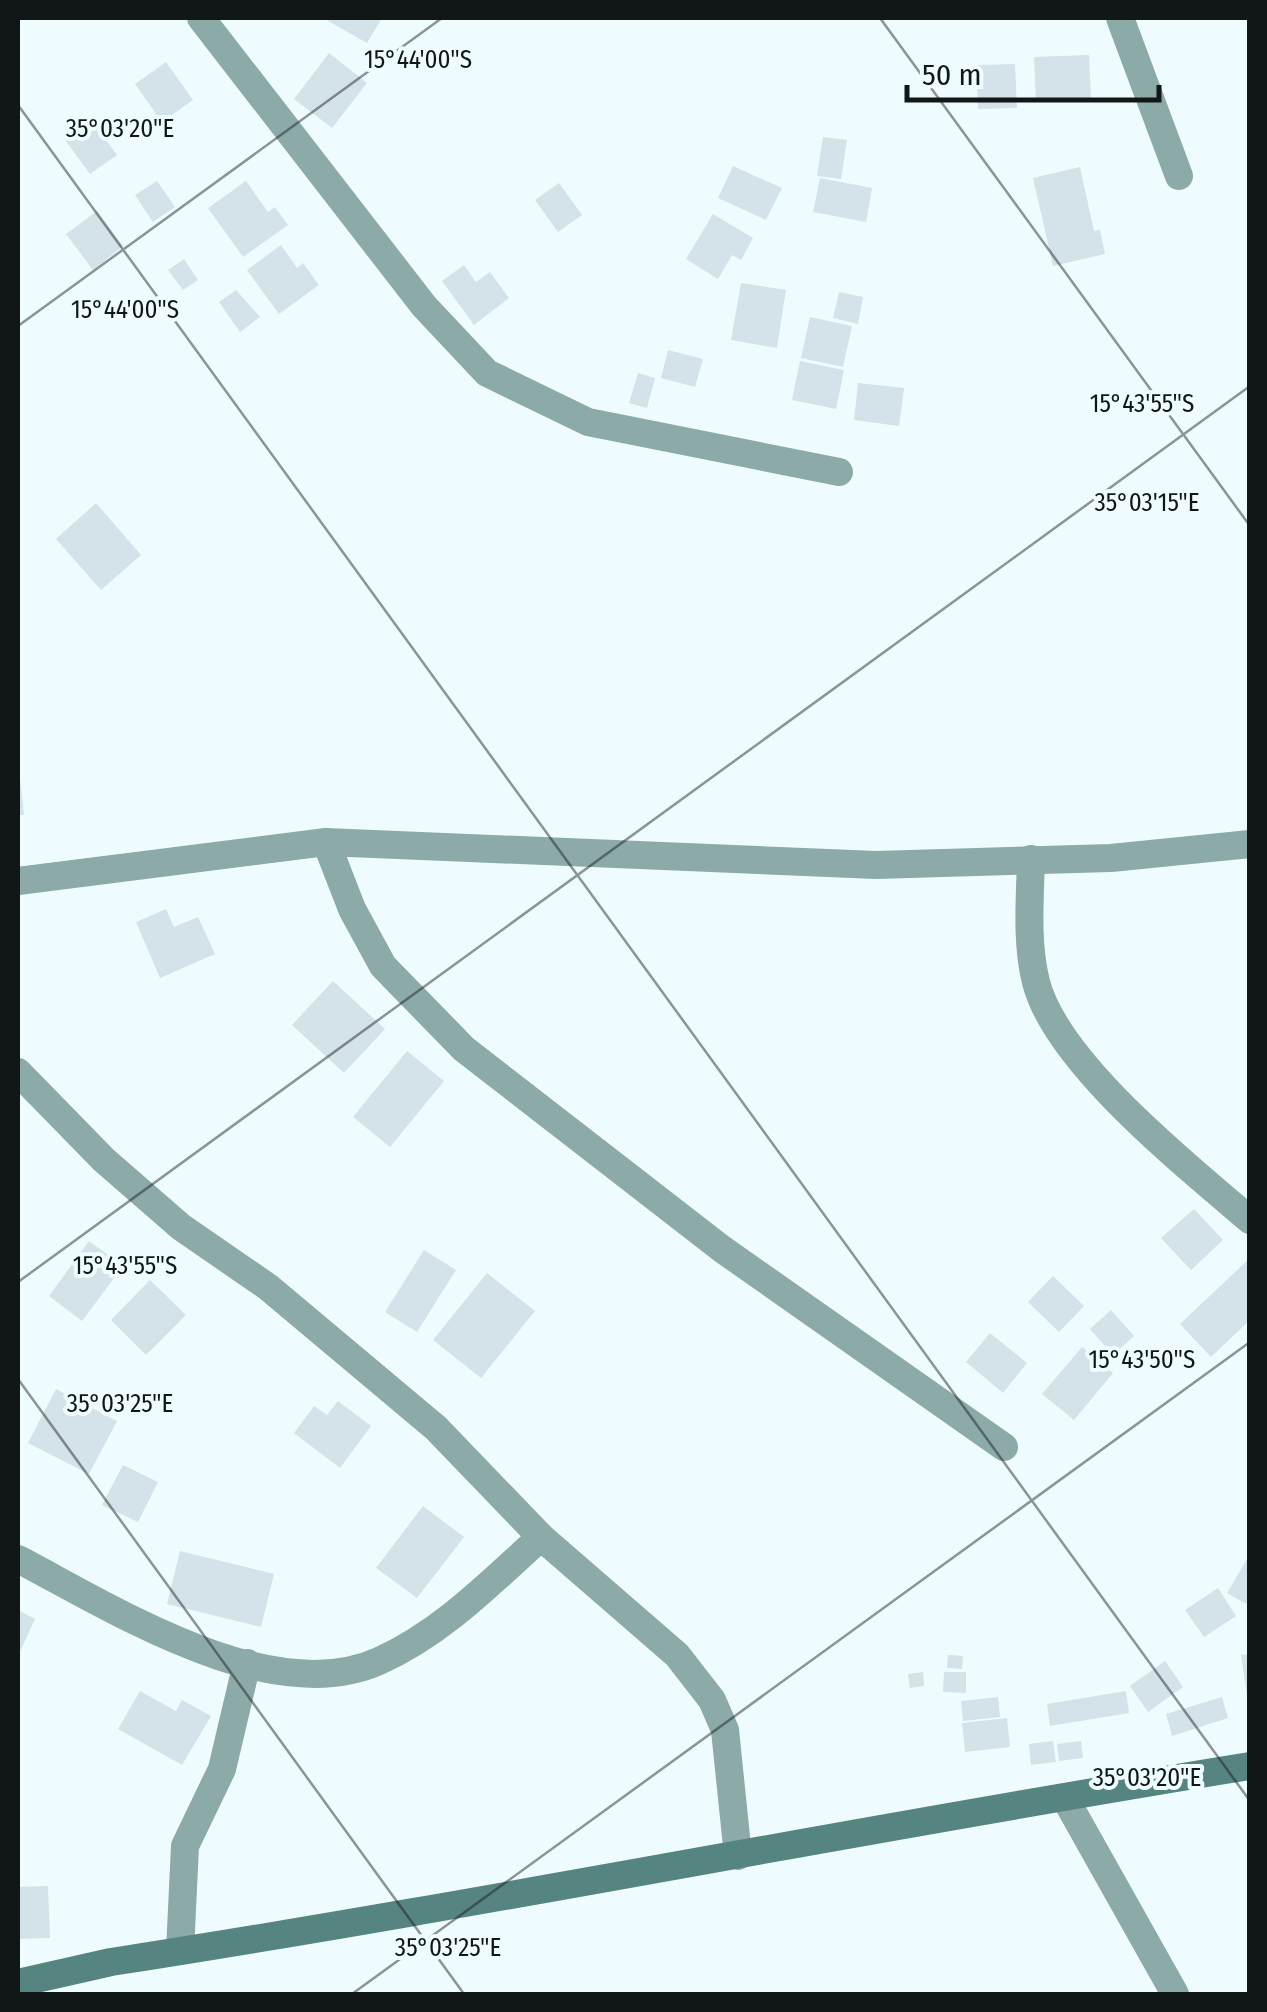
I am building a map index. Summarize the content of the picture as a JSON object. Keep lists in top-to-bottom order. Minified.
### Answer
{"scale_bar":"50 m","coordinates":["15°44'00\"S","35°03'20\"E","15°43'55\"S","35°03'15\"E","15°43'50\"S","35°03'25\"E"]}
